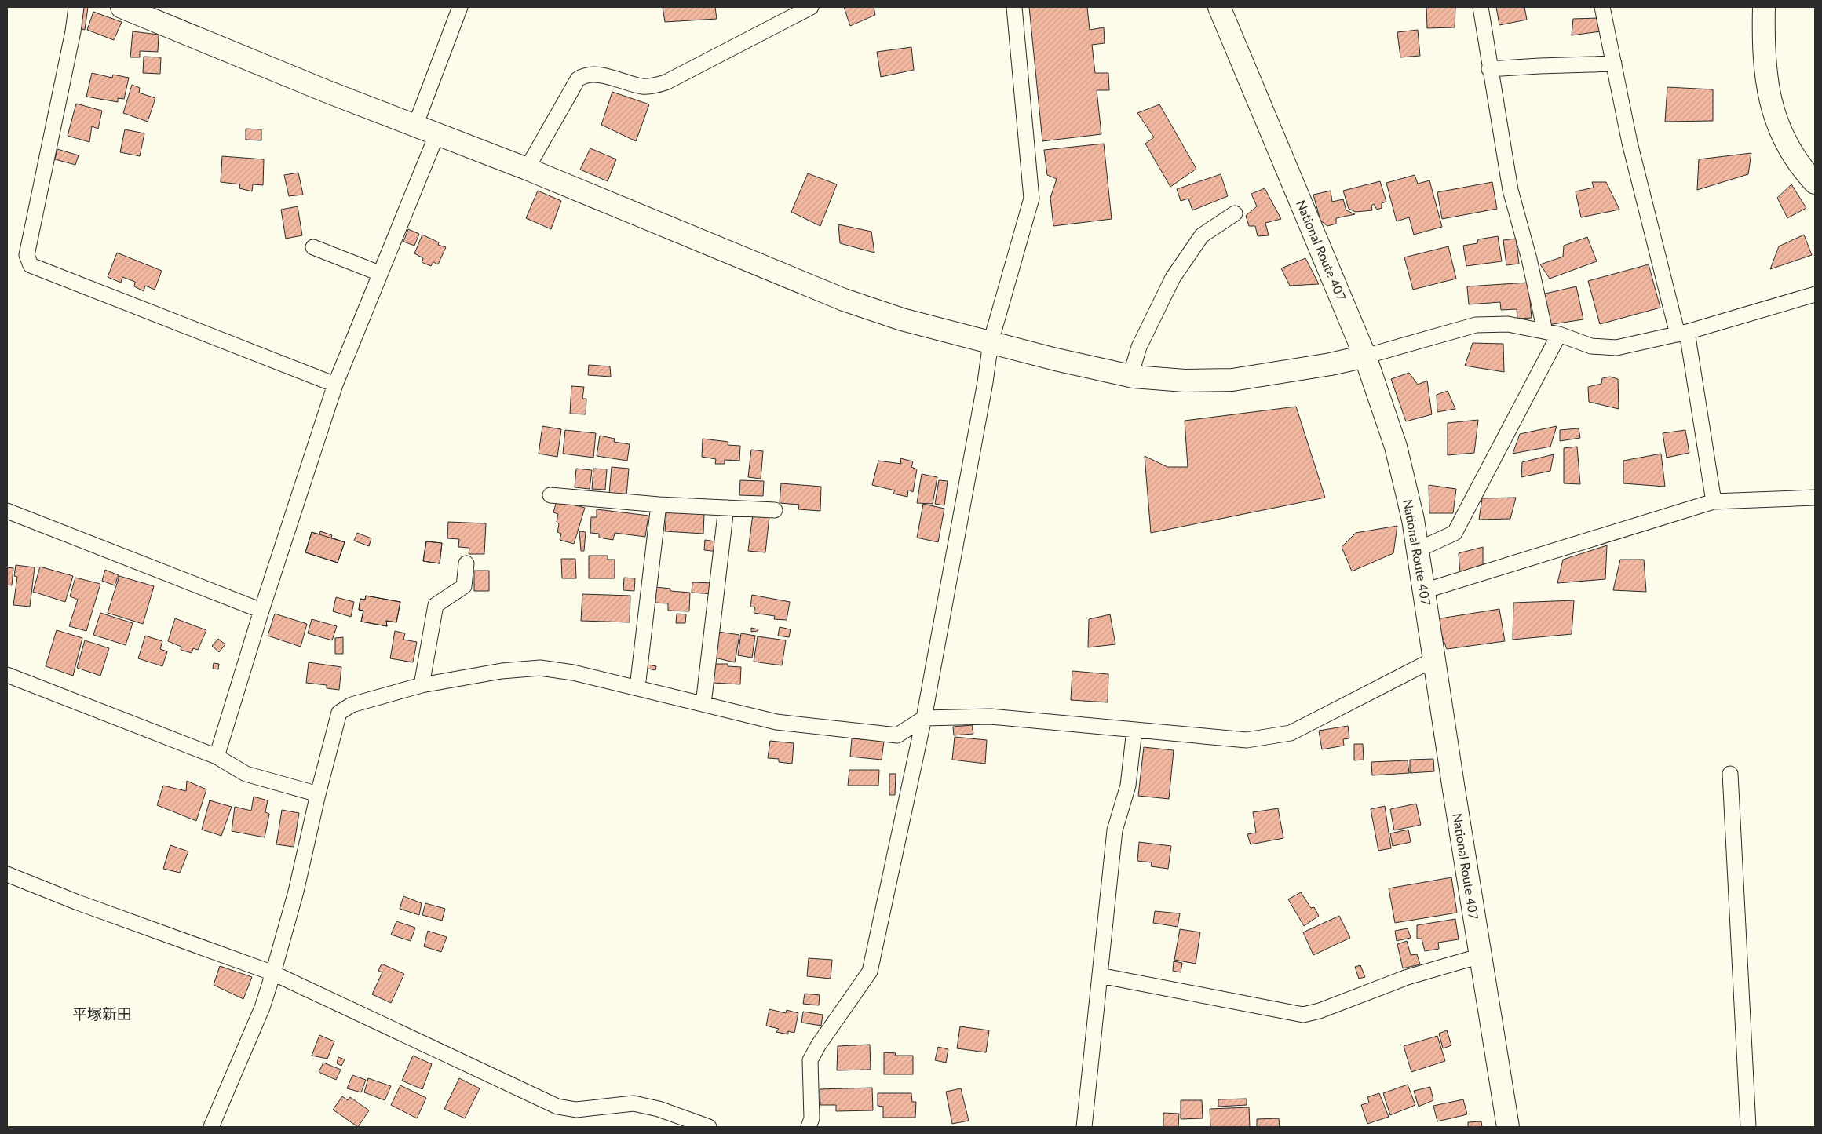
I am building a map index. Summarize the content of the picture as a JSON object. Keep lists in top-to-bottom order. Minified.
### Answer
{"streets":{"main road":["National Route 407"]},"districts":["平塚新田"]}
